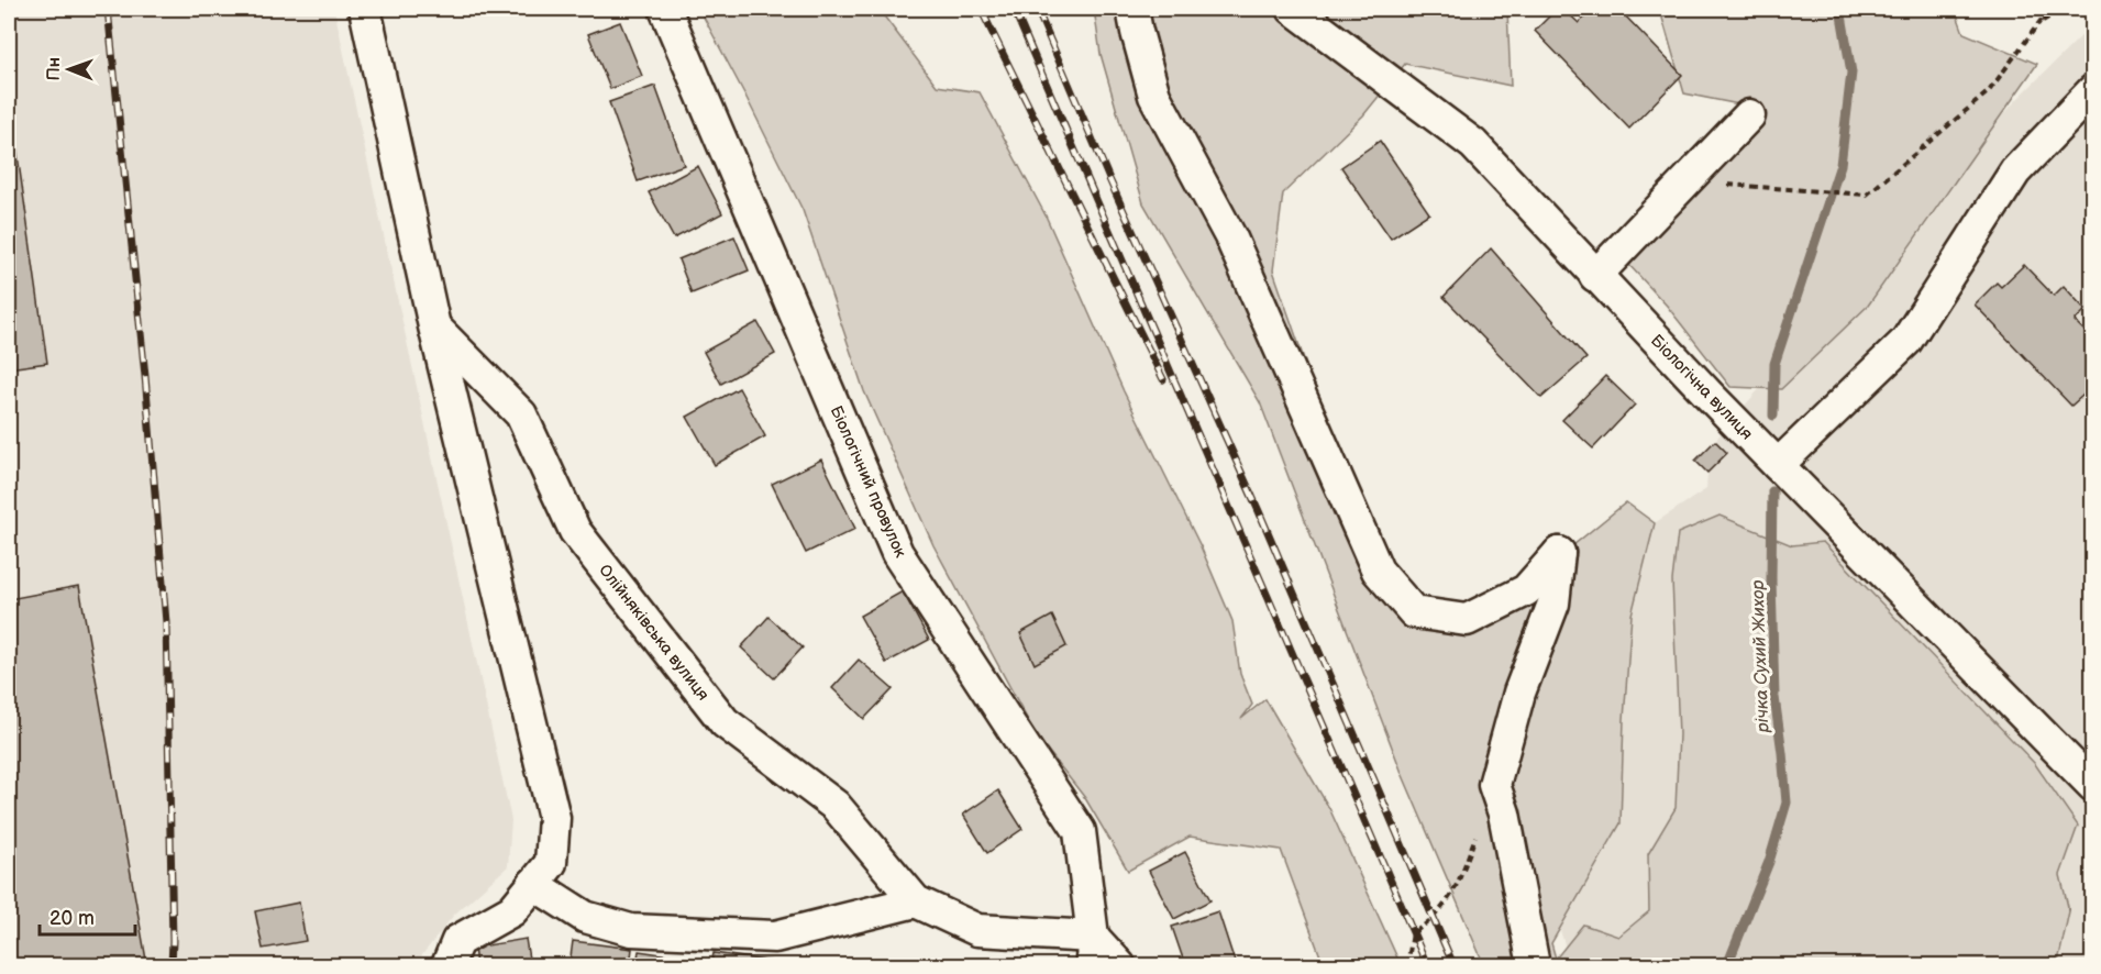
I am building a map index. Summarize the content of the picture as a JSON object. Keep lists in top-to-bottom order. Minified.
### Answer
{"streets":{"street":["Біологічна вулиця","Біологічний провулок","Олійняківська вулиця"]},"crossings":[["Біологічний провулок","Олійняківська вулиця"]],"water":["річка Сухий Жихор"],"scale_bar":"20 m","north":"left"}
